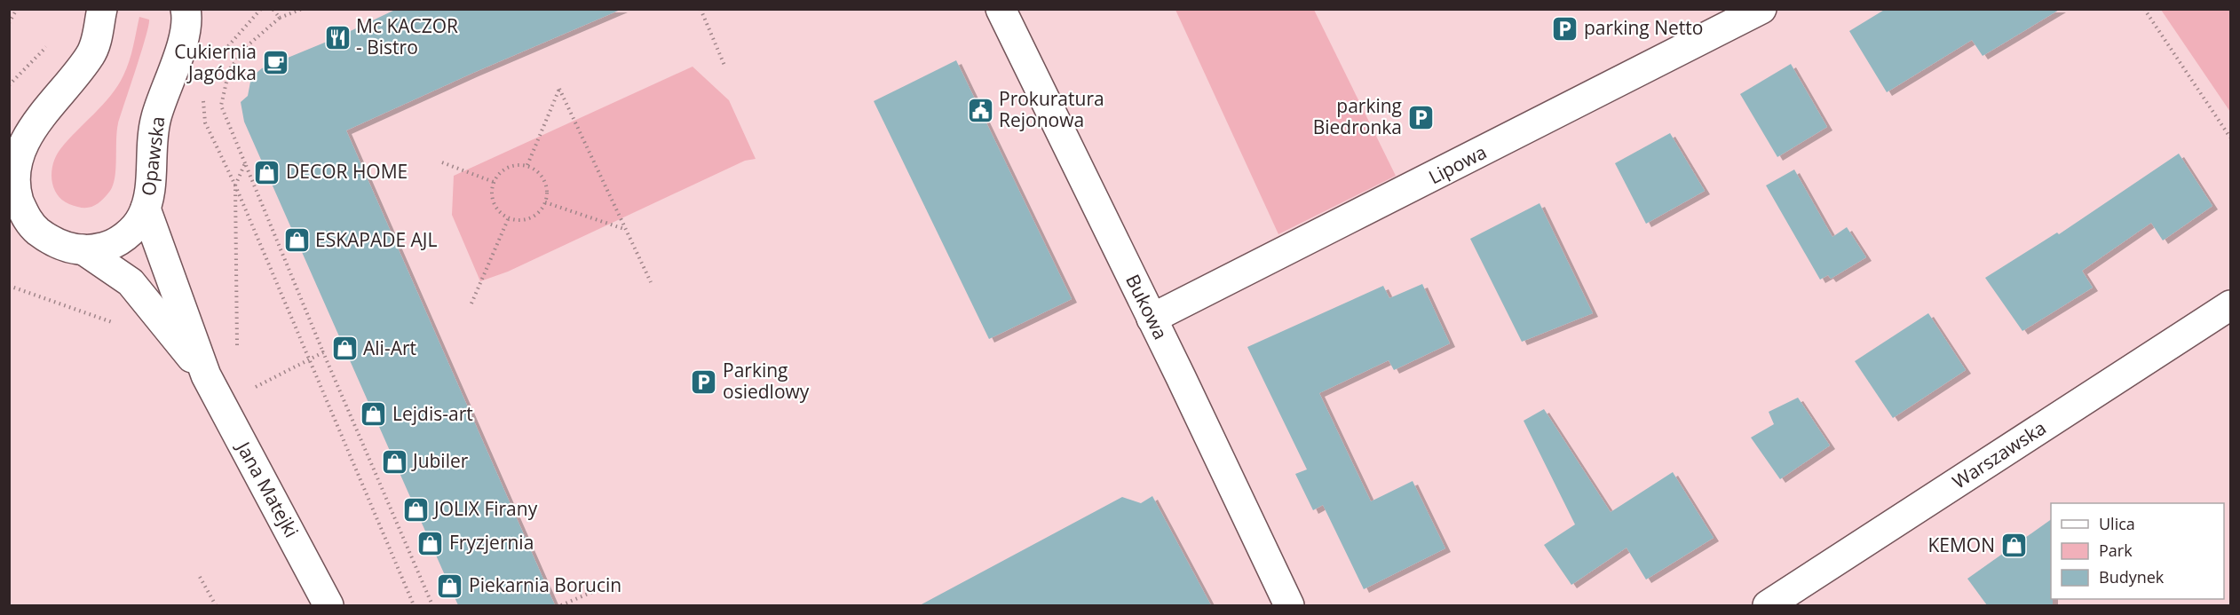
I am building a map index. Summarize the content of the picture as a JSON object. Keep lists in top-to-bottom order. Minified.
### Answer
{"streets":{"street":["Opawska","Lipowa","Bukowa","Warszawska","Jana Matejki"]},"crossings":[["Opawska","Jana Matejki"],["Lipowa","Bukowa"]],"places":{"parking":["parking Netto","parking Biedronka","Parking osiedlowy"],"restaurant":["Mc KACZOR - Bistro"],"cafe":["Cukiernia Jagódka"],"public building":["Prokuratura Rejonowa"],"shop":["DECOR HOME","ESKAPADE AJL","Ali-Art","Lejdis-art","Jubiler","JOLIX Firany","Fryzjernia","KEMON","Piekarnia Borucin"]},"legend":["Ulica","Park","Budynek"]}
